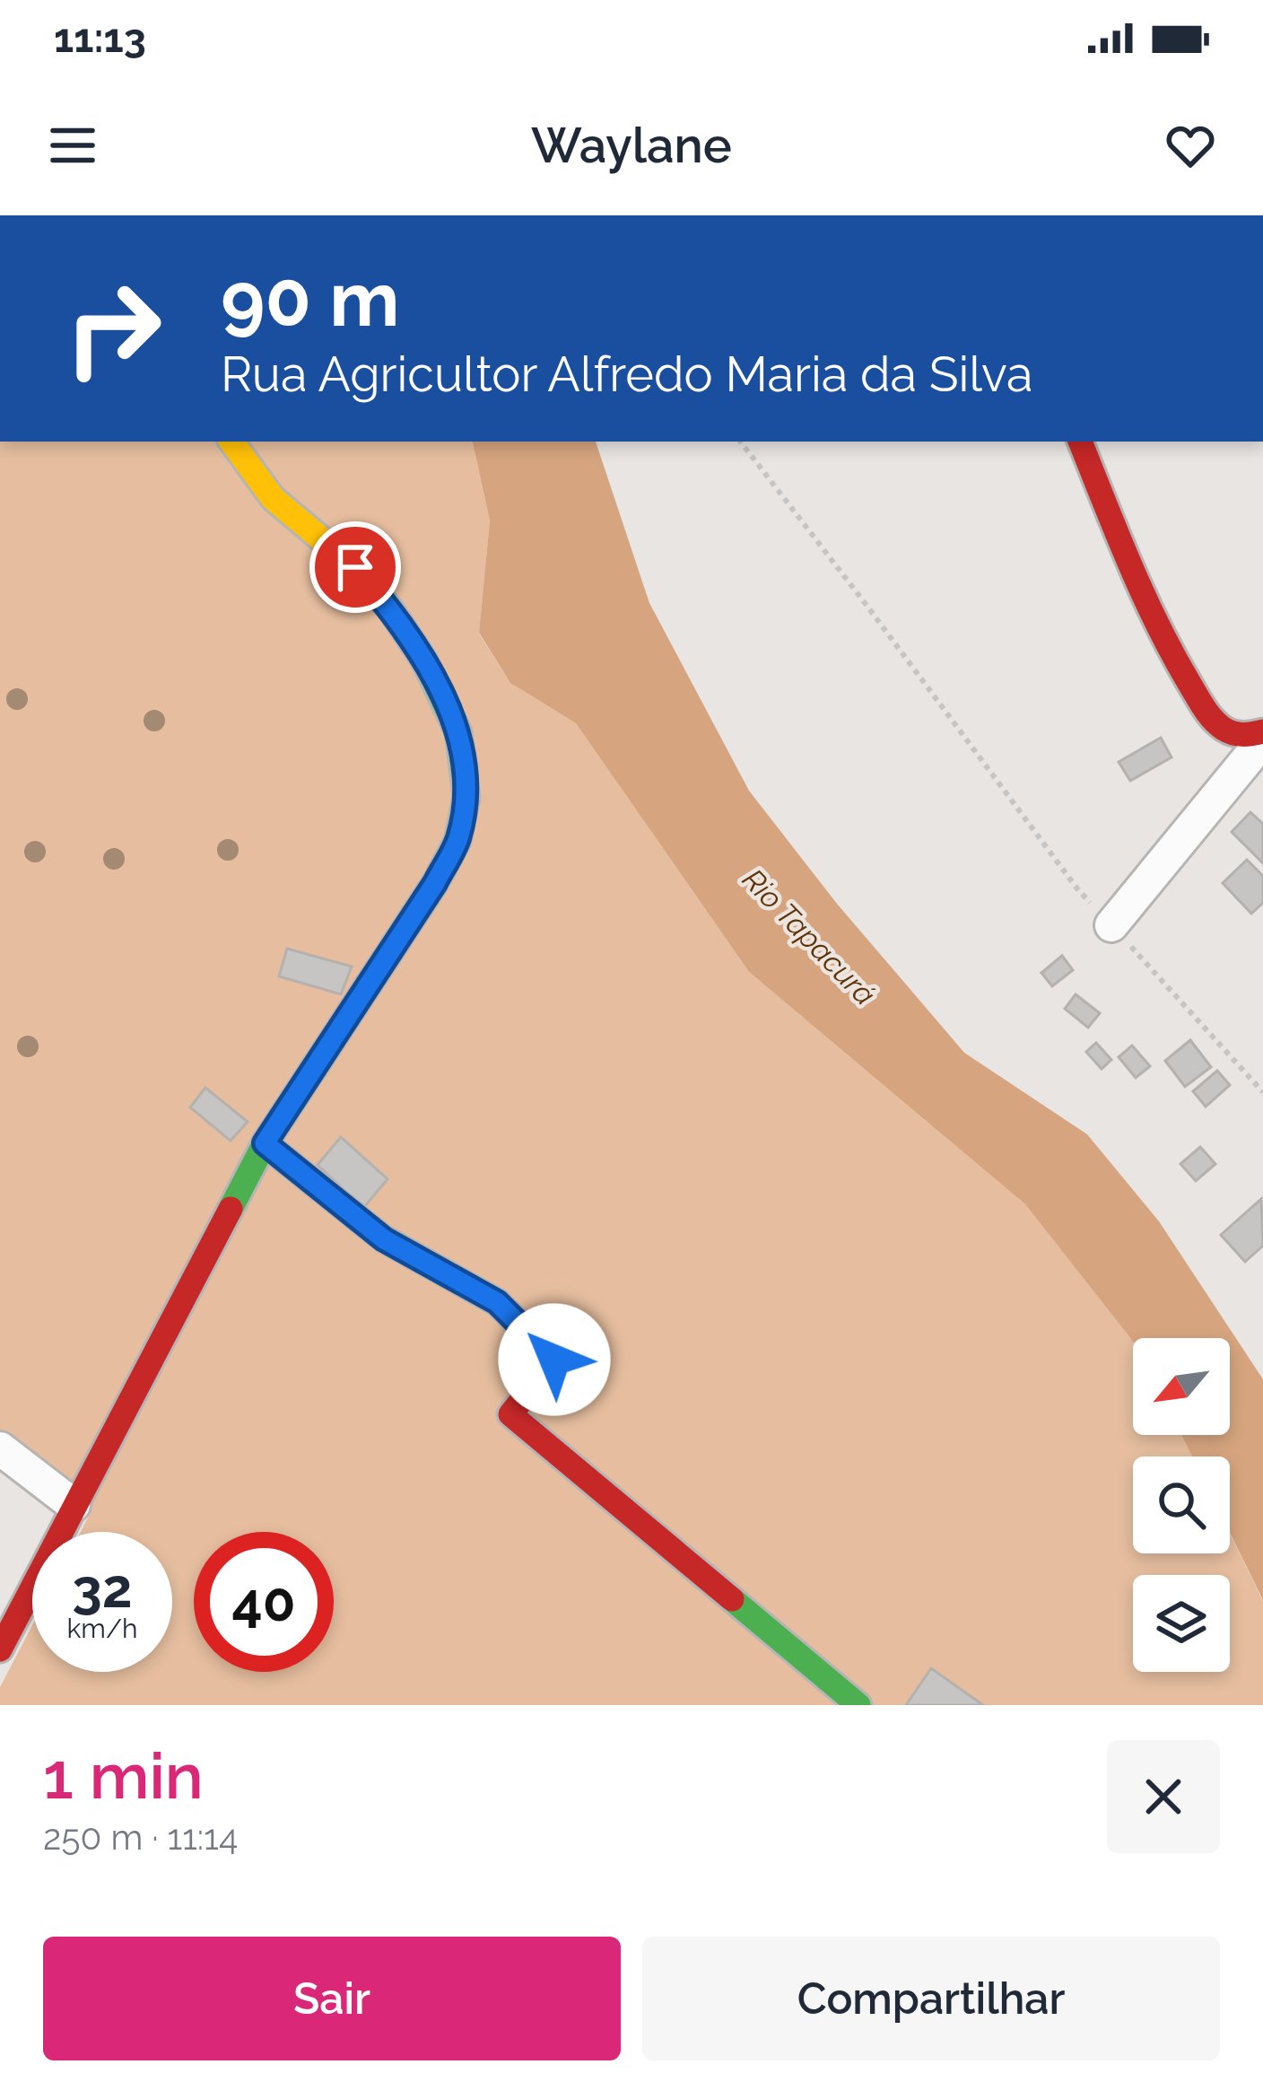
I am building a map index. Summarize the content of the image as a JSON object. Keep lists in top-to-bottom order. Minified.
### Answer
{"water":["Rio Tapacurá"],"north":"bottom left","page":{"status":"11:13","header":"Waylane","turn":["90 m","Rua Agricultor Alfredo Maria da Silva"],"speed":"32 km/h","limit":"40","heading":["1 min","250 m · 11:14"],"buttons":["Sair","Compartilhar"]}}
